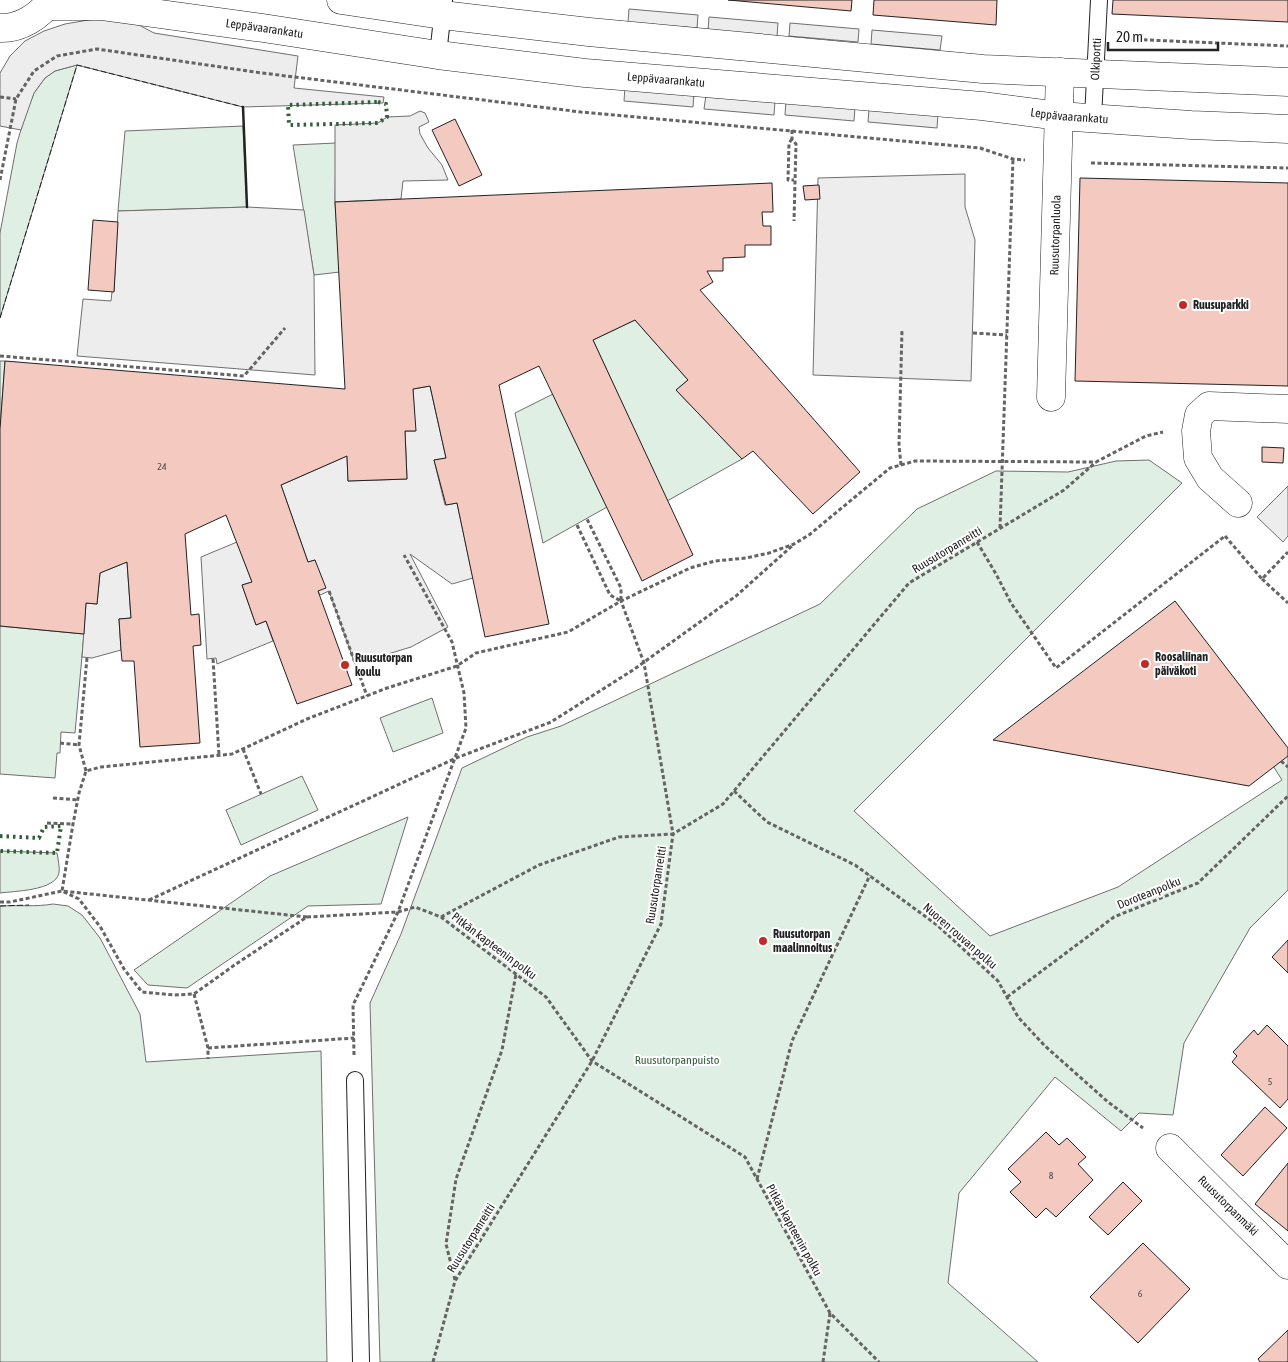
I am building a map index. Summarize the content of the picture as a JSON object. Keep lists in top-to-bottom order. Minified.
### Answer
{"streets":{"main road":["Leppävaarankatu","Ruusutorpanluola","Ruusutorpanmäki"],"lane":["Olkiportti"],"path":["Ruusutorpanreitti","Doroteanpolku","Nuoren rouvan polku","Pitkän kapteenin polku"]},"crossings":[["Leppävaarankatu","Olkiportti"],["Leppävaarankatu","Ruusutorpanluola"],["Ruusutorpanreitti","Nuoren rouvan polku"],["Ruusutorpanreitti","Pitkän kapteenin polku"],["Doroteanpolku","Nuoren rouvan polku"],["Nuoren rouvan polku","Ruusutorpanmäki"]],"parks":["Ruusutorpanpuisto"],"places":["Ruusuparkki","Roosaliinan päiväkoti","Ruusutorpan koulu","Ruusutorpan maalinnoitus"],"house_numbers":["24","5","8","6"],"scale_bar":"20 m"}
